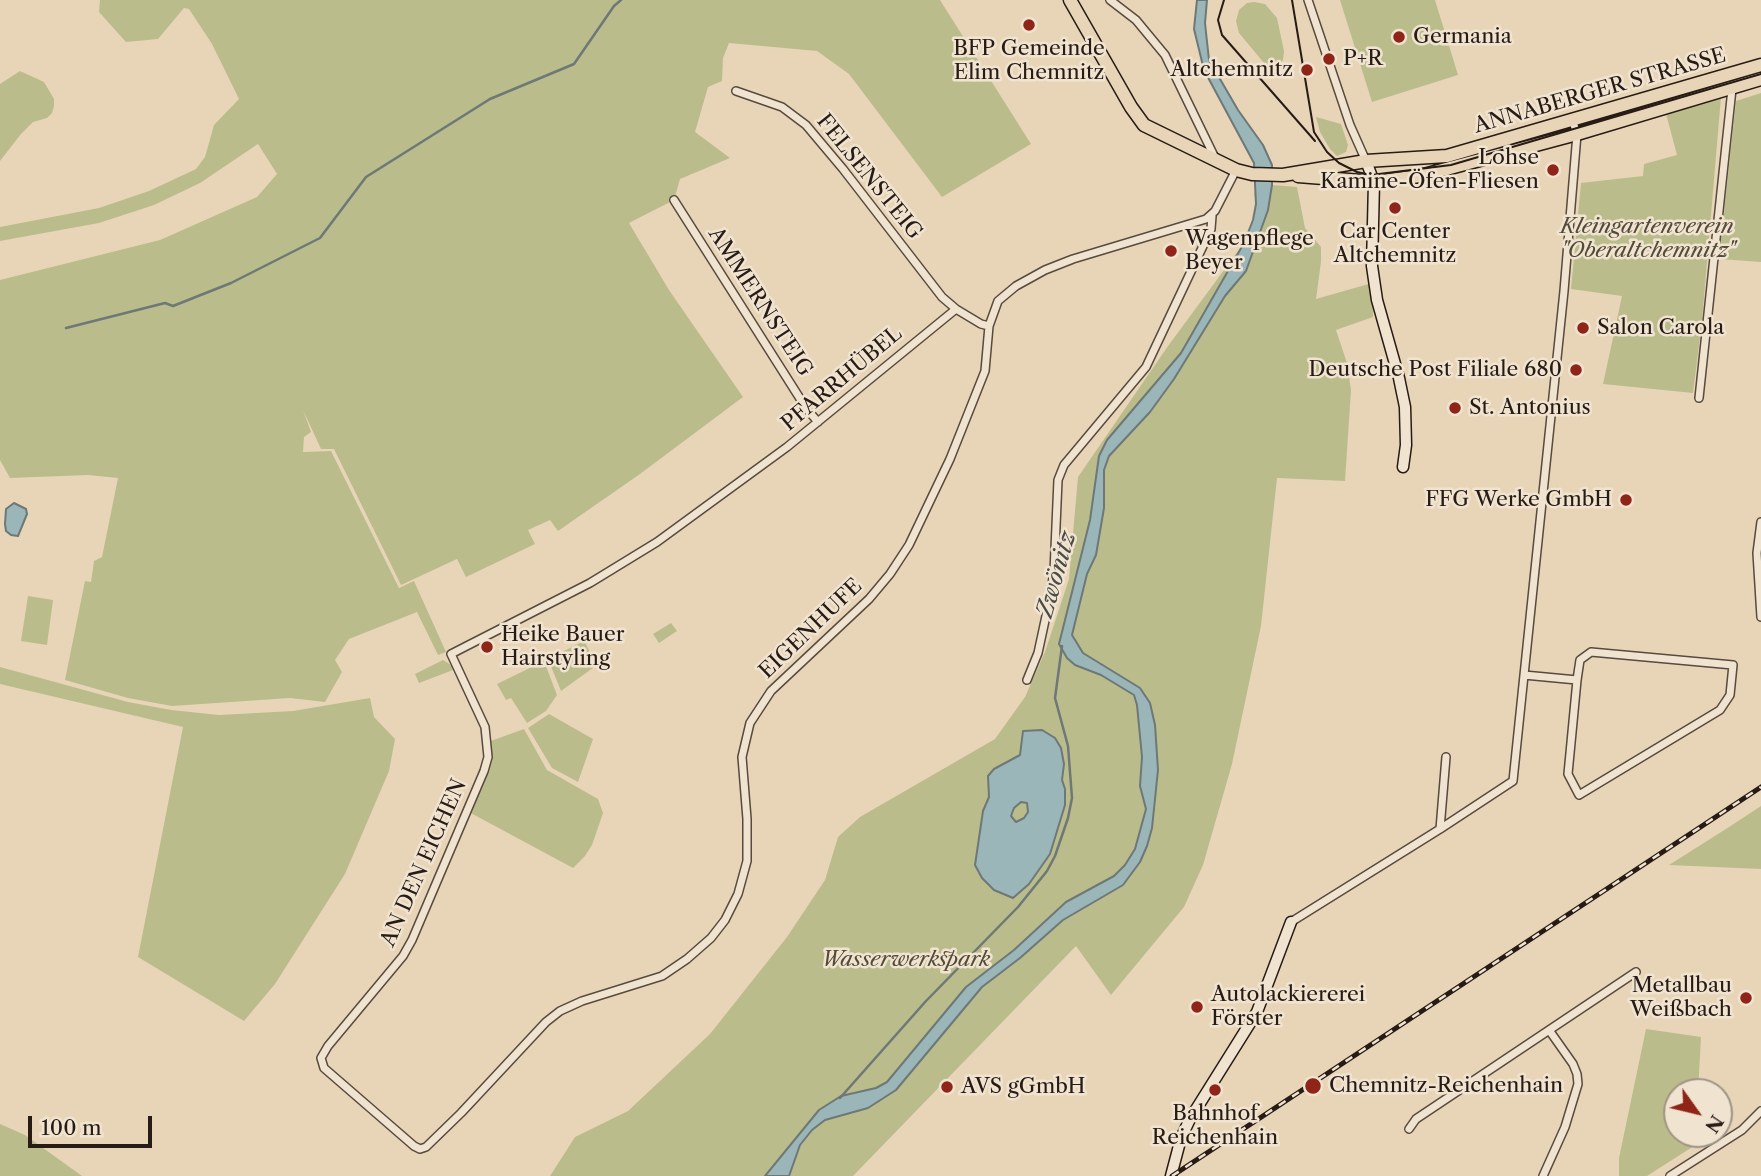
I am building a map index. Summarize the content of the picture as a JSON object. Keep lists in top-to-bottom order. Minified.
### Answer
{"streets":{"main road":["ANNABERGER STRASSE"],"street":["FELSENSTEIG","AMMERNSTEIG","PFARRHÜBEL","EIGENHUFE","AN DEN EICHEN"]},"crossings":[["FELSENSTEIG","PFARRHÜBEL"],["AMMERNSTEIG","PFARRHÜBEL"],["PFARRHÜBEL","AN DEN EICHEN"],["EIGENHUFE","AN DEN EICHEN"]],"water":["Zwönitz"],"parks":["Kleingartenverein \"Oberaltchemnitz\"","Wasserwerkspark"],"places":["BFP Gemeinde Elim Chemnitz","Germania","P+R","Altchemnitz","Lohse Kamine-Öfen-Fliesen","Car Center Altchemnitz","Wagenpflege Beyer","Salon Carola","Deutsche Post Filiale 680","St. Antonius","FFG Werke GmbH","Heike Bauer Hairstyling","Metallbau Weißbach","Autolackiererei Förster","Chemnitz-Reichenhain","AVS gGmbH","Bahnhof Reichenhain"],"scale_bar":"100 m","north":"bottom right"}
